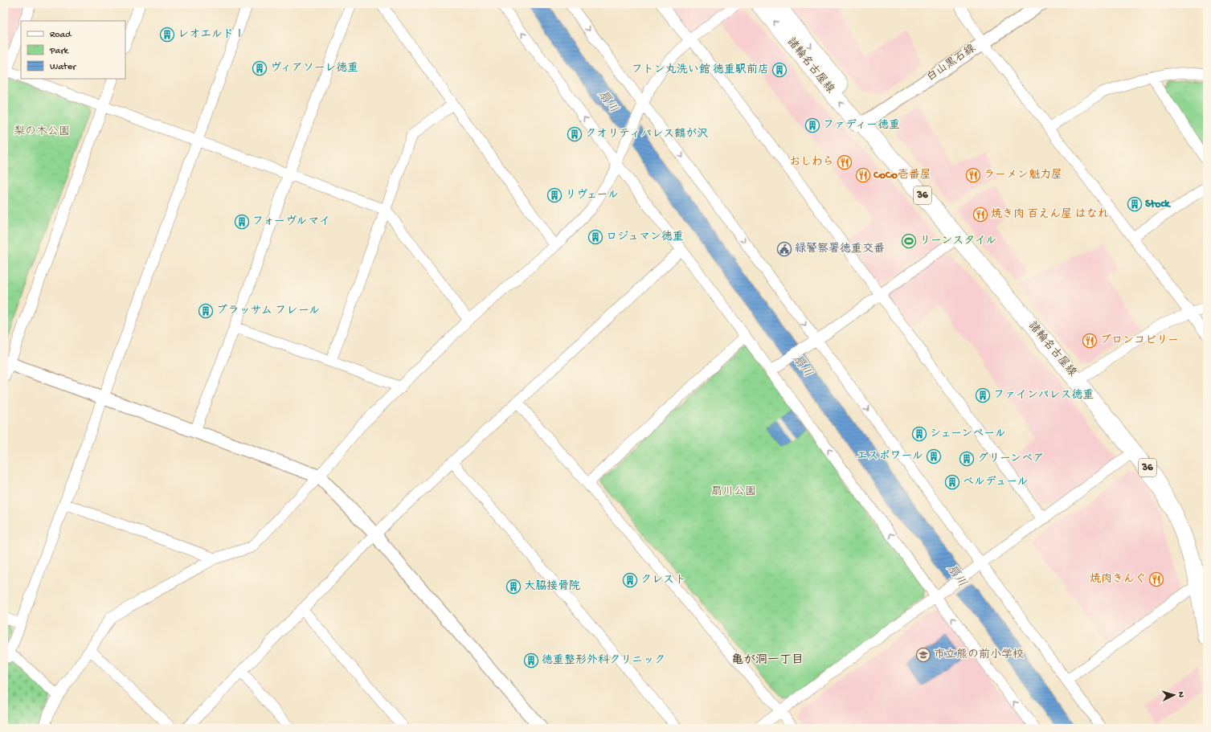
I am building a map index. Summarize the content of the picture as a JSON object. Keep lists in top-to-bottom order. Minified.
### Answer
{"streets":{"main road":["諸輪名古屋線","36"],"street":["白山黒石線"]},"crossings":[["白山黒石線","諸輪名古屋線"]],"districts":["亀が洞一丁目"],"water":["扇川"],"parks":["梨の木公園","扇川公園"],"places":{"building":["レオエルドⅠ","ヴィアソーレ徳重","フトン丸洗い館 徳重駅前店","ファディー徳重","クオリティパレス鶴が沢","リヴェール","Stock","フォーヴルマイ","ロジュマン徳重","ブラッサム フレール","ファインパレス徳重","シェーンペール","エスポワール","グリーンペア","ベルデュール","クレスト","大脇接骨院","徳重整形外科クリニック"],"restaurant":["おしわら","CoCo壱番屋","ラーメン魁力屋","焼き肉 百えん屋 はなれ","ブロンコビリー","焼肉きんぐ"],"sports":["リーンスタイル"],"public building":["緑警察署徳重交番"],"school or university":["市立熊の前小学校"]},"legend":["Road","Park","Water"],"north":"right"}
